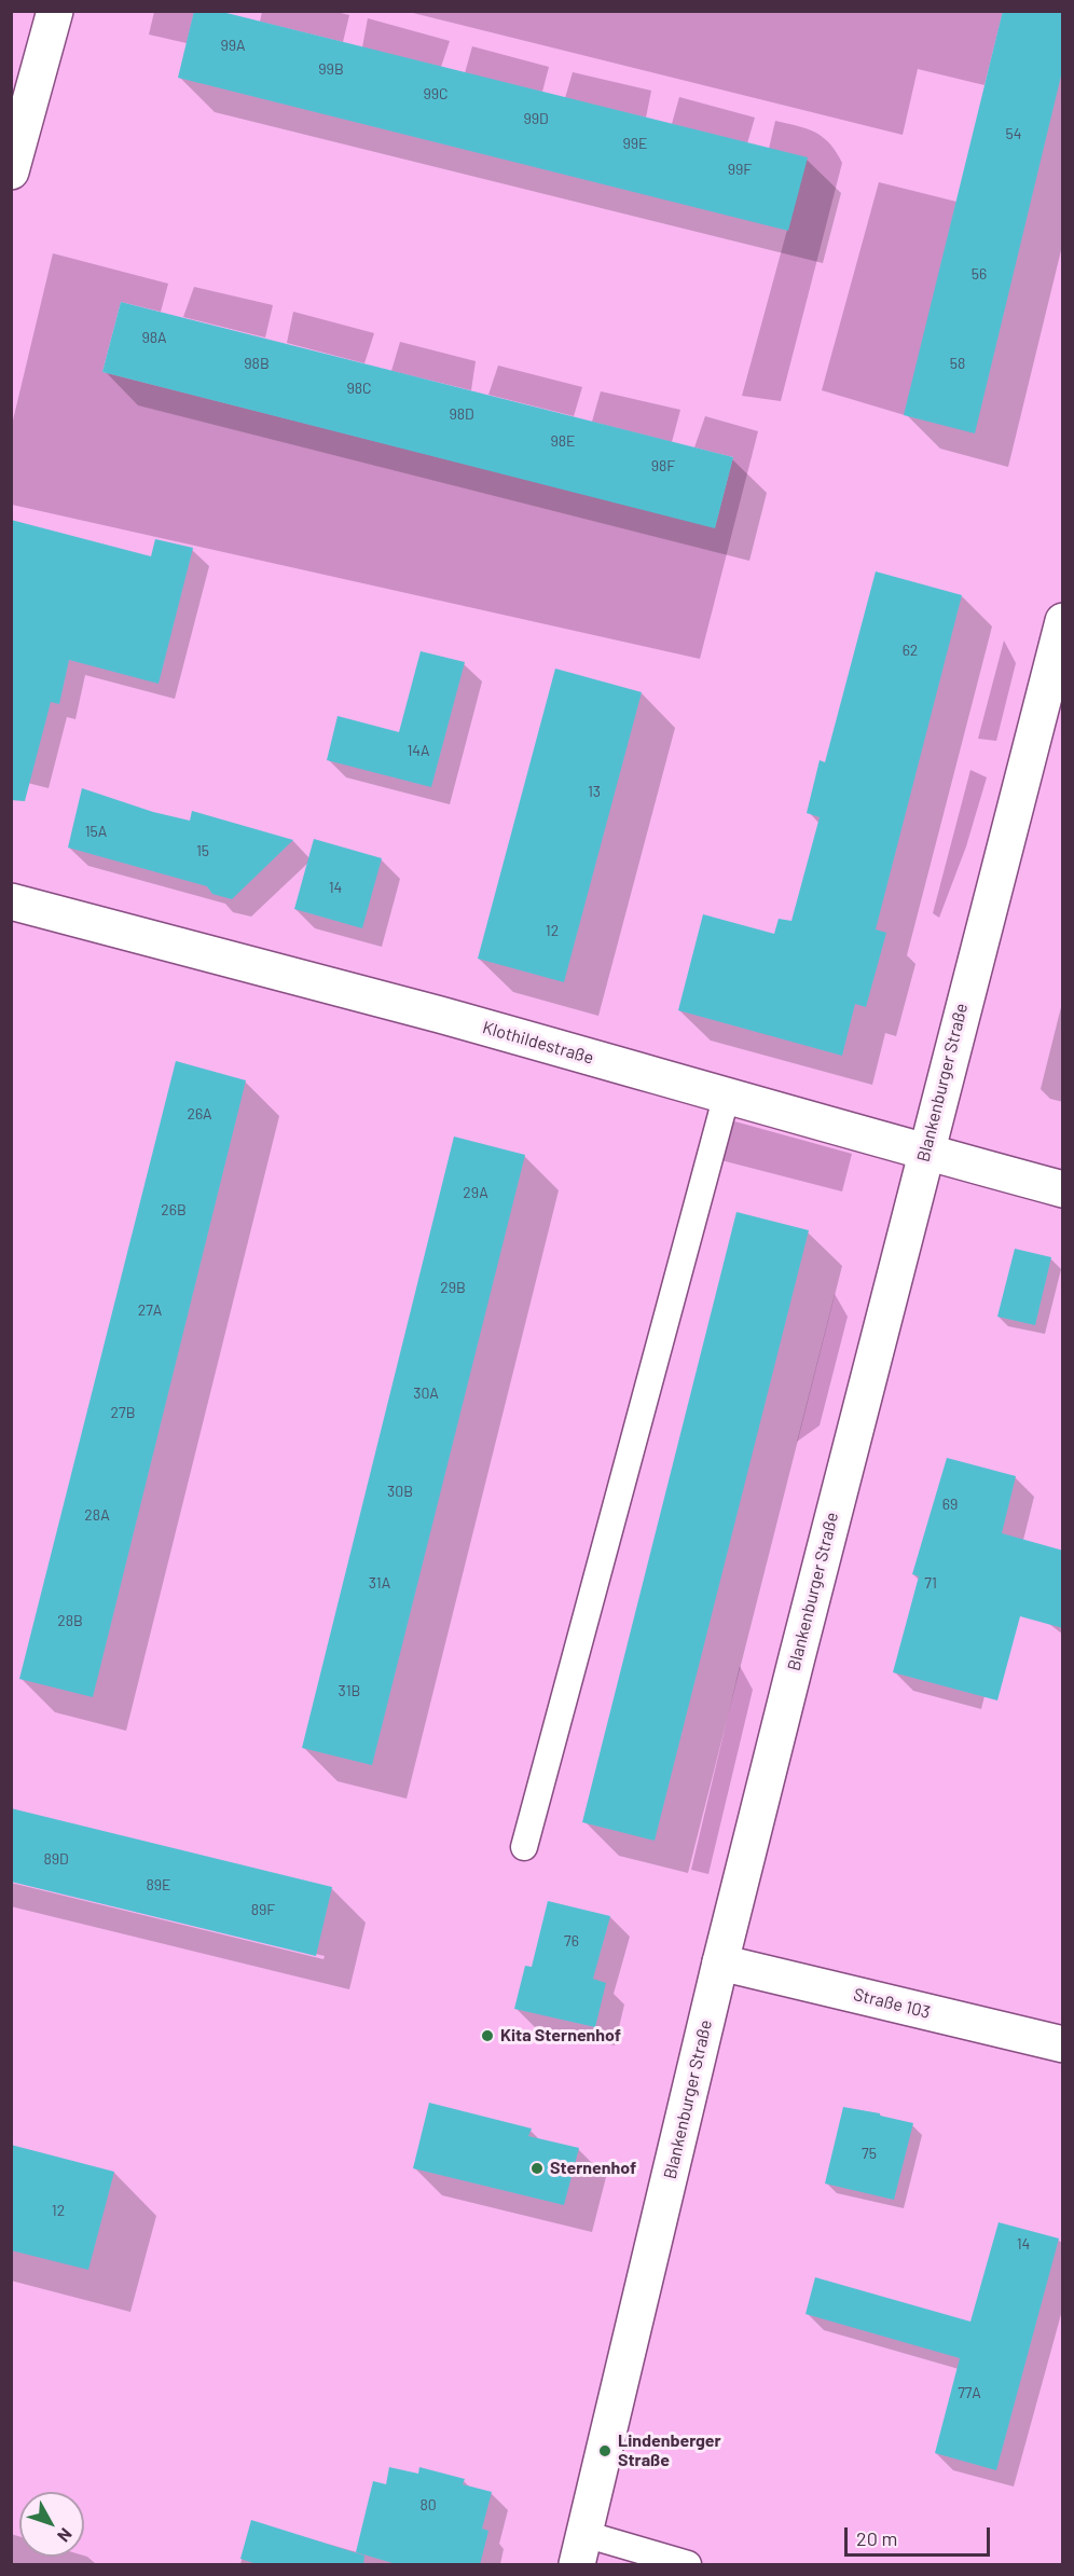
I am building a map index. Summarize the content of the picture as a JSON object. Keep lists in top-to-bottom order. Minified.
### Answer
{"streets":{"main road":["Klothildestraße","Blankenburger Straße","Straße 103"]},"crossings":[["Klothildestraße","Blankenburger Straße"],["Blankenburger Straße","Straße 103"]],"places":["Kita Sternenhof","Sternenhof","Lindenberger Straße"],"house_numbers":["99A","99B","99C","99D","54","99E","99F","56","98A","98B","58","98C","98D","98E","98F","62","14A","13","15A","15","14","12","26A","29A","26B","29B","27A","30A","27B","30B","69","28A","31A","71","28B","31B","89D","89E","89F","76","75","12","14","77A","80"],"scale_bar":"20 m","north":"bottom right"}
